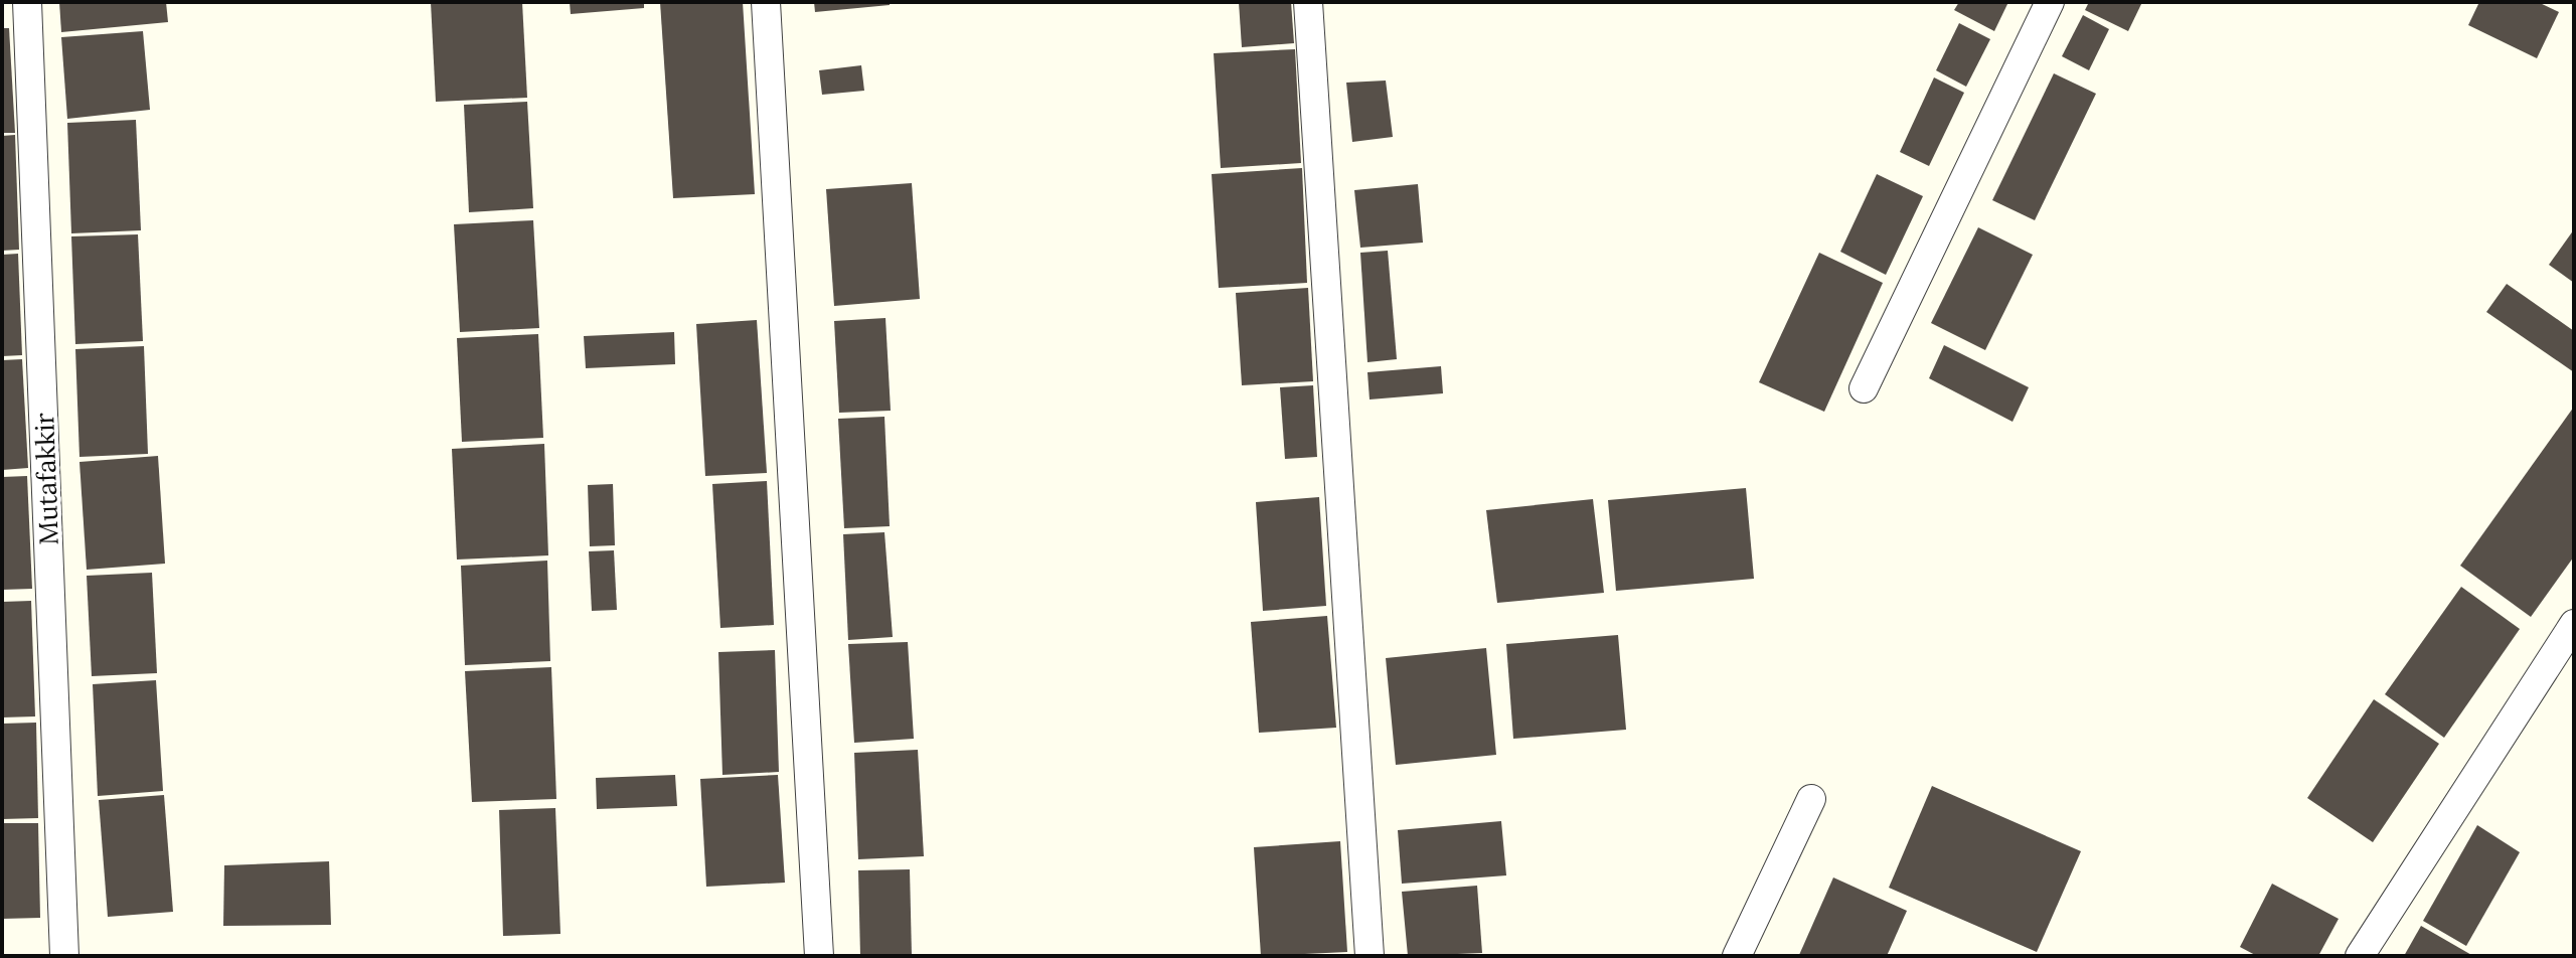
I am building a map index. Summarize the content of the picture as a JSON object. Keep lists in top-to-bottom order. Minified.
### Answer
{"streets":{"street":["Mutafakkir"]}}
